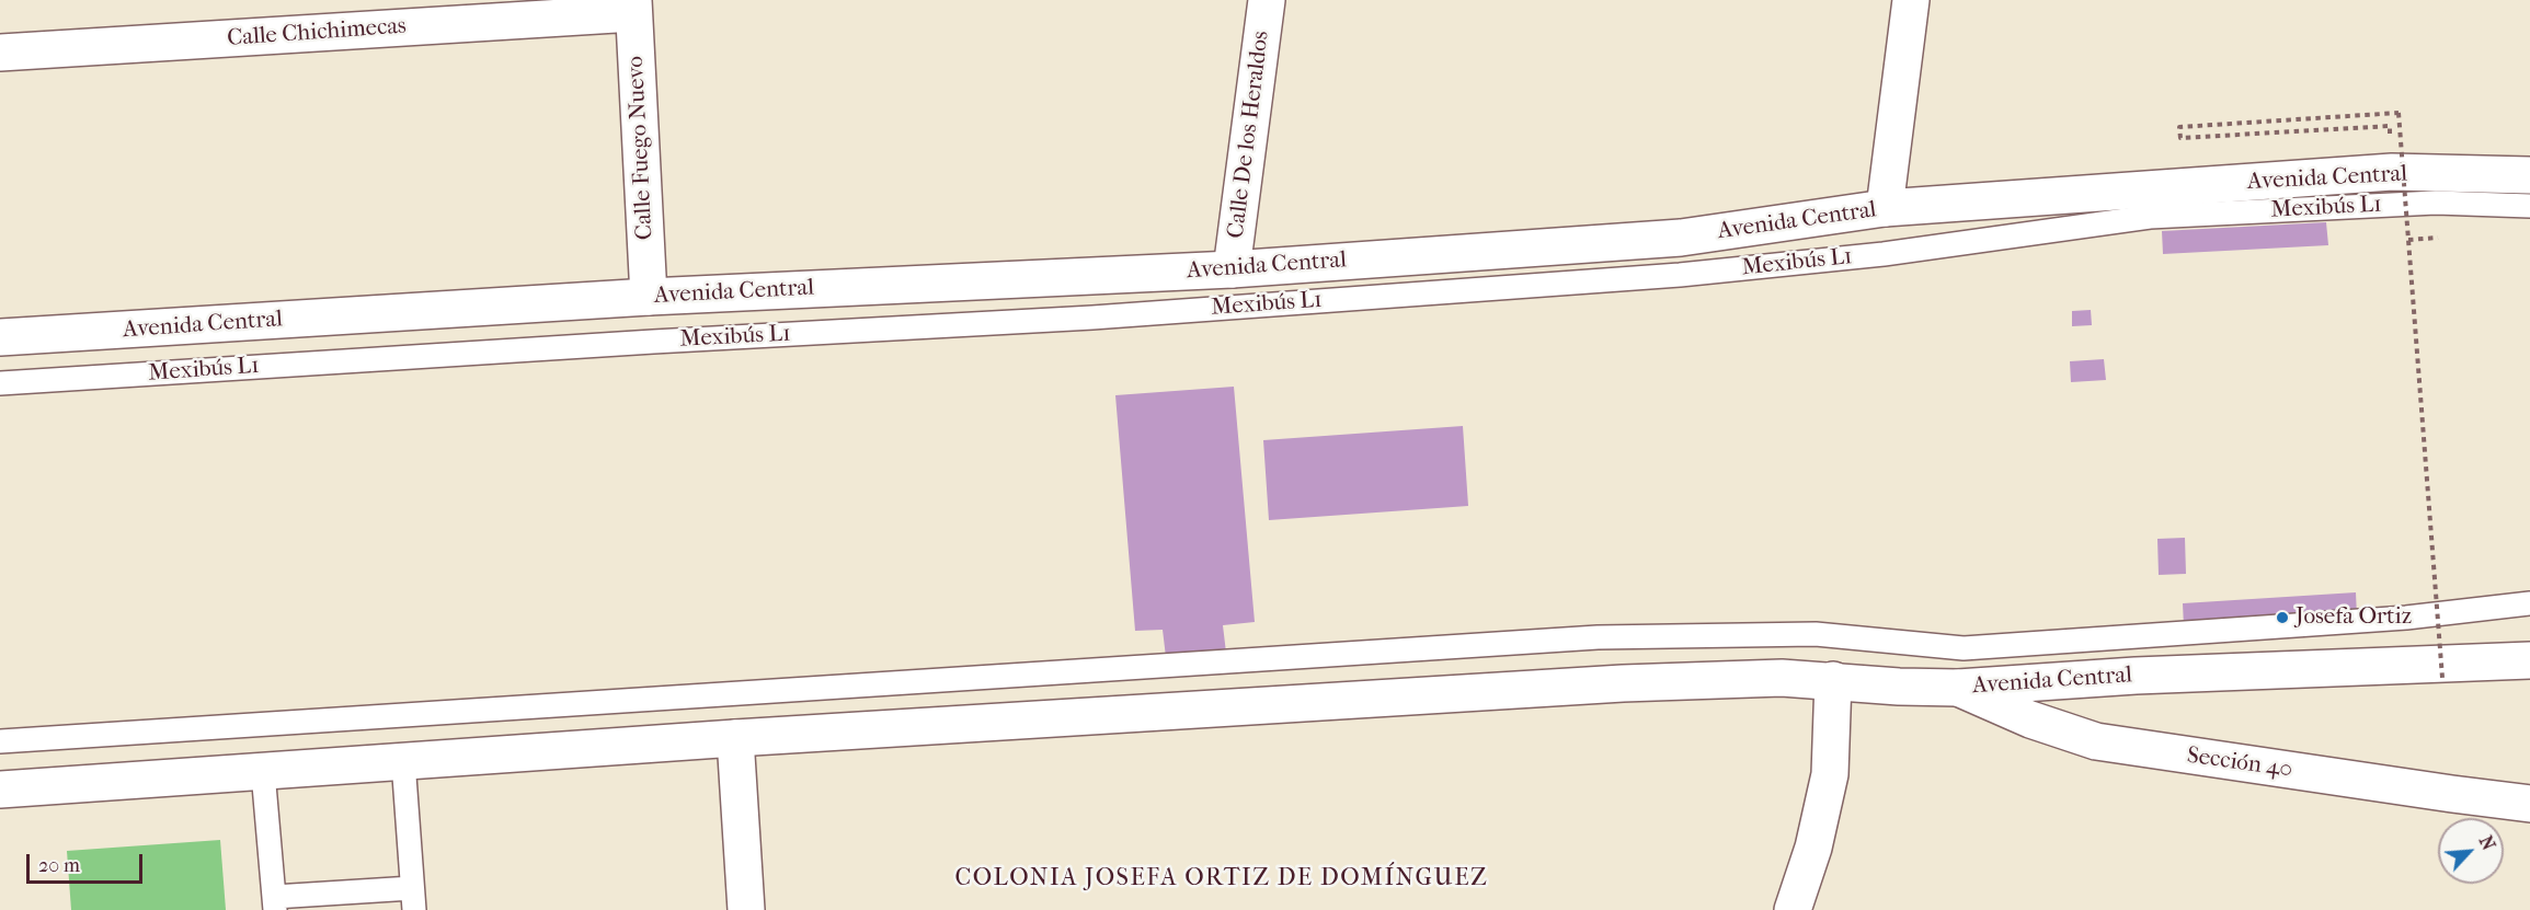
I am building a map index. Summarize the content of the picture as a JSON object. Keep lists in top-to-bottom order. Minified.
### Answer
{"streets":{"main road":["Calle Chichimecas","Calle De los Heraldos","Calle Fuego Nuevo","Avenida Central","Sección 40"],"lane":["Mexibús L1"]},"crossings":[["Calle Chichimecas","Calle Fuego Nuevo"],["Calle De los Heraldos","Avenida Central"],["Calle Fuego Nuevo","Avenida Central"],["Avenida Central","Sección 40"]],"districts":["COLONIA JOSEFA ORTIZ DE DOMÍNGUEZ"],"places":["Josefa Ortiz"],"scale_bar":"20 m","north":"top right"}
